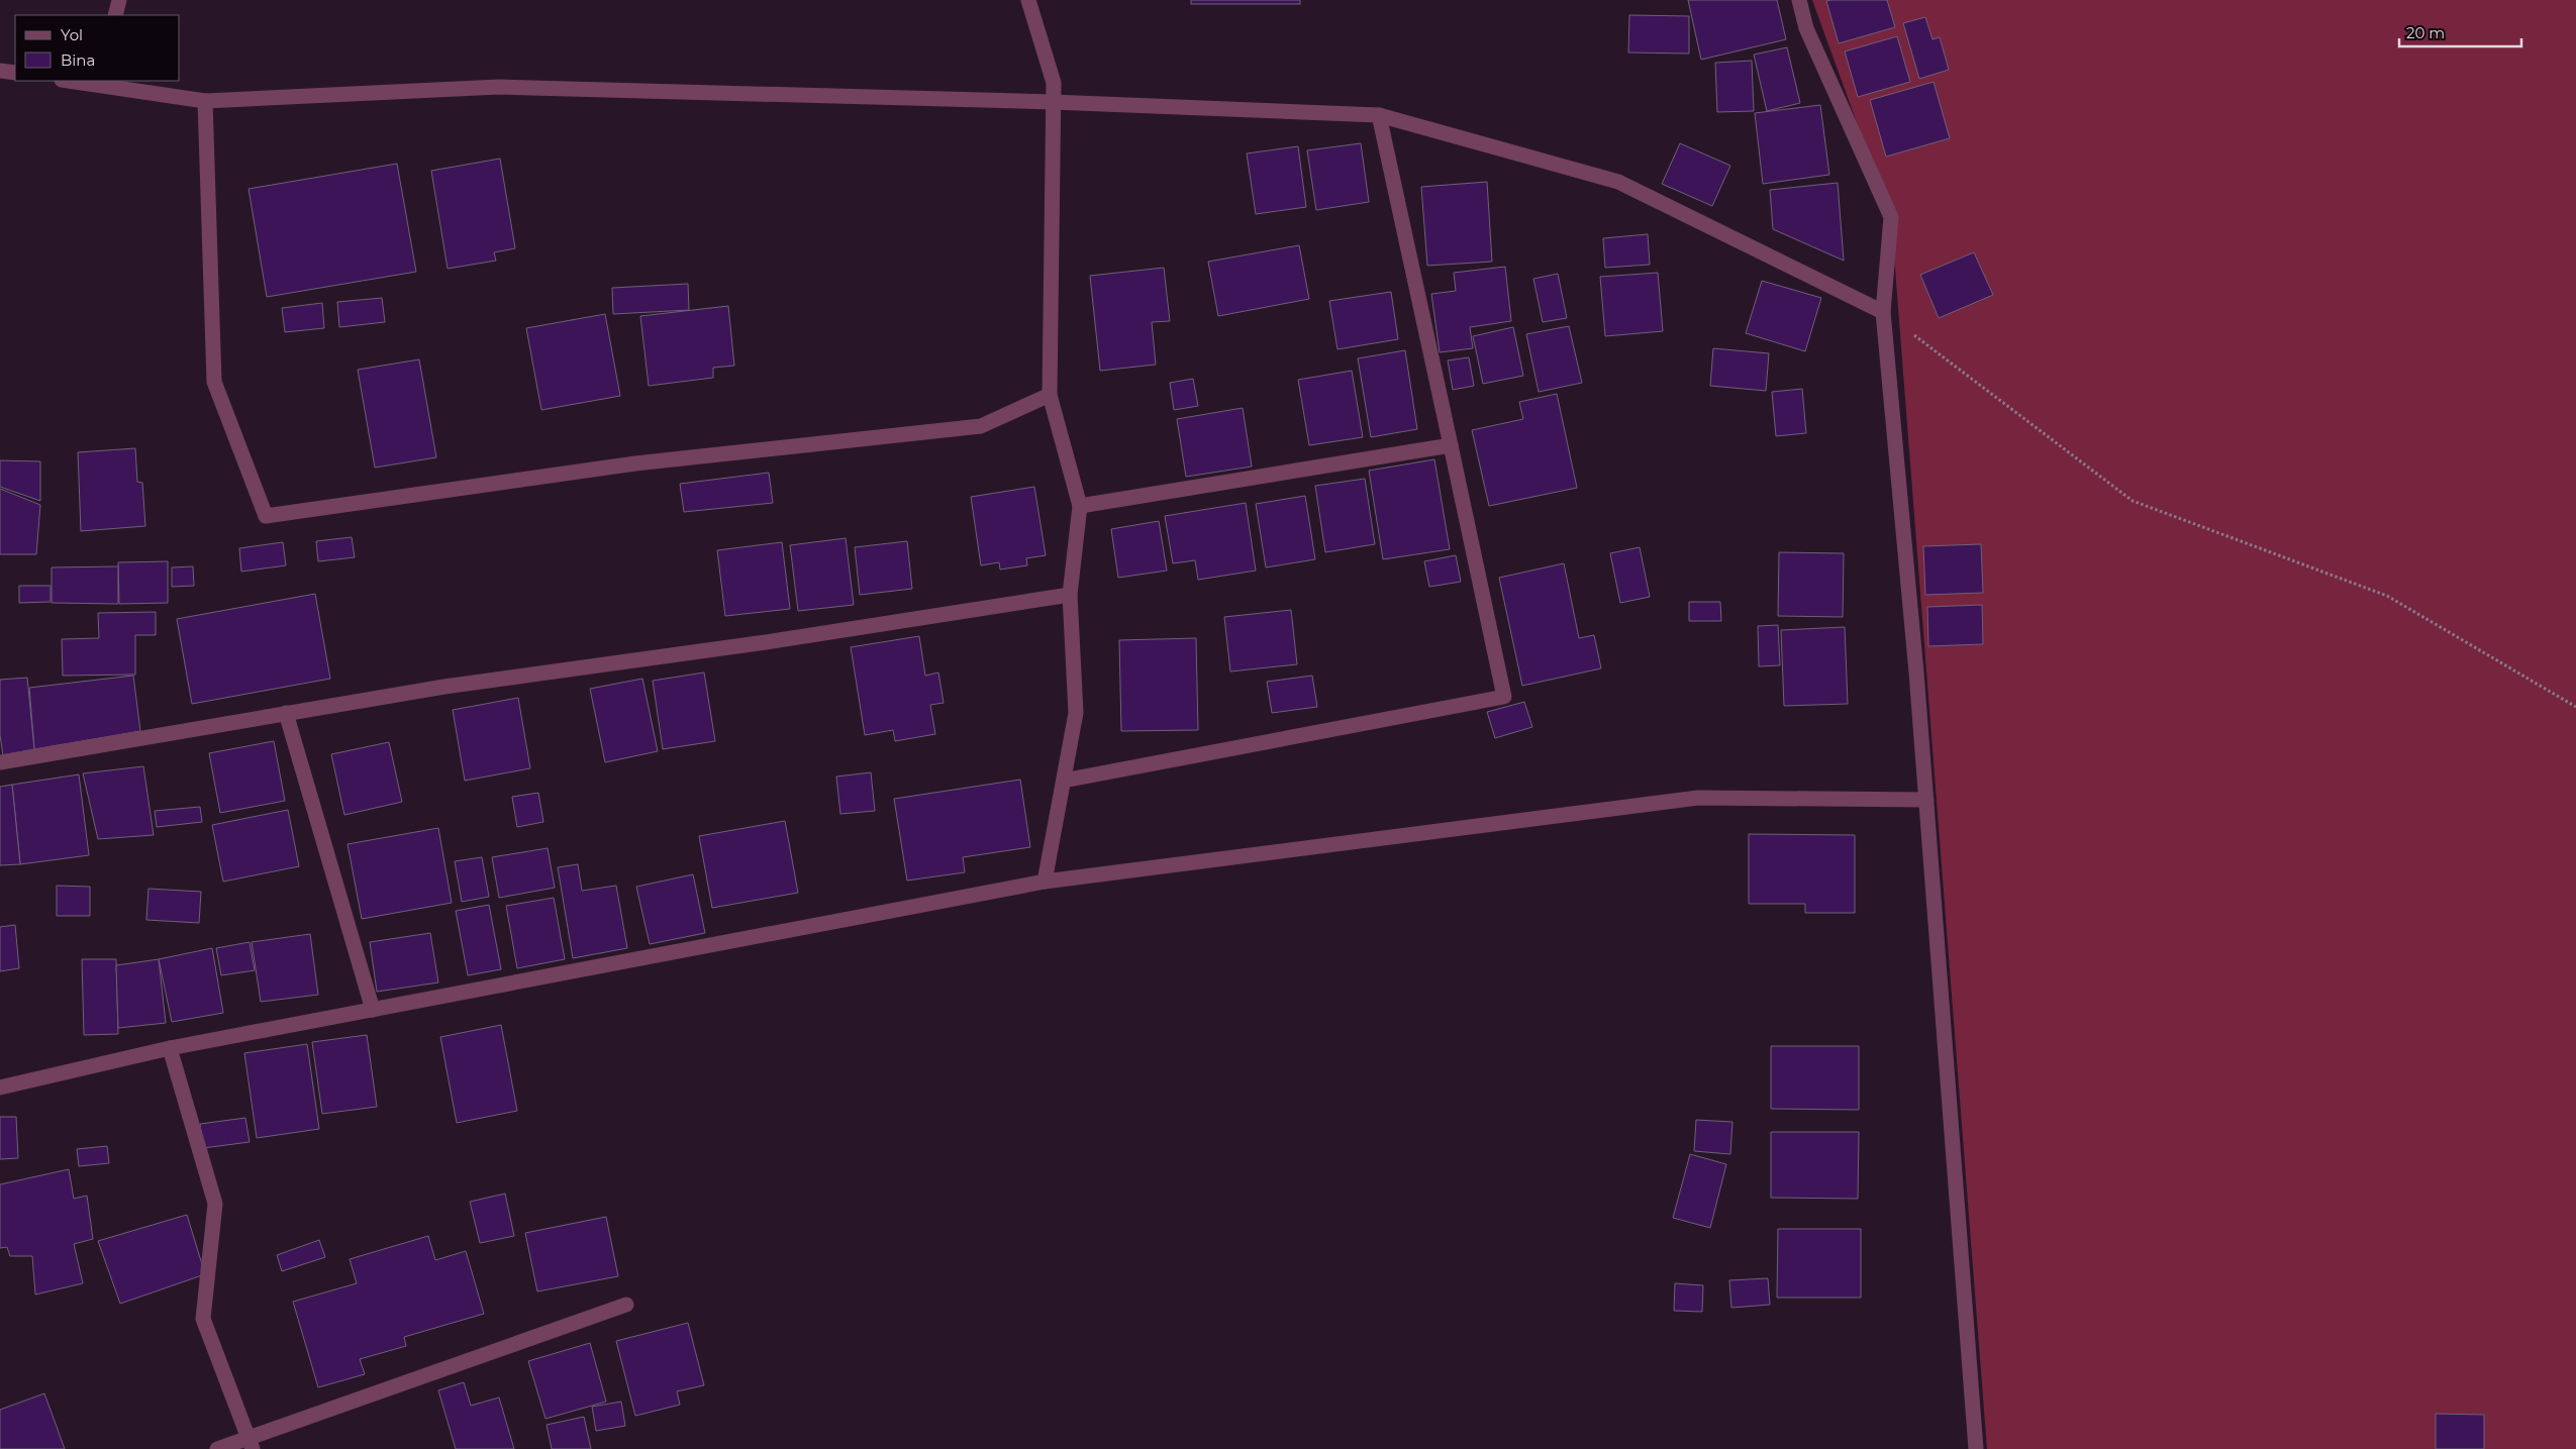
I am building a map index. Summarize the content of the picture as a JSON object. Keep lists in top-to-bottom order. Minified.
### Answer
{"legend":["Yol","Bina"],"scale_bar":"20 m"}
